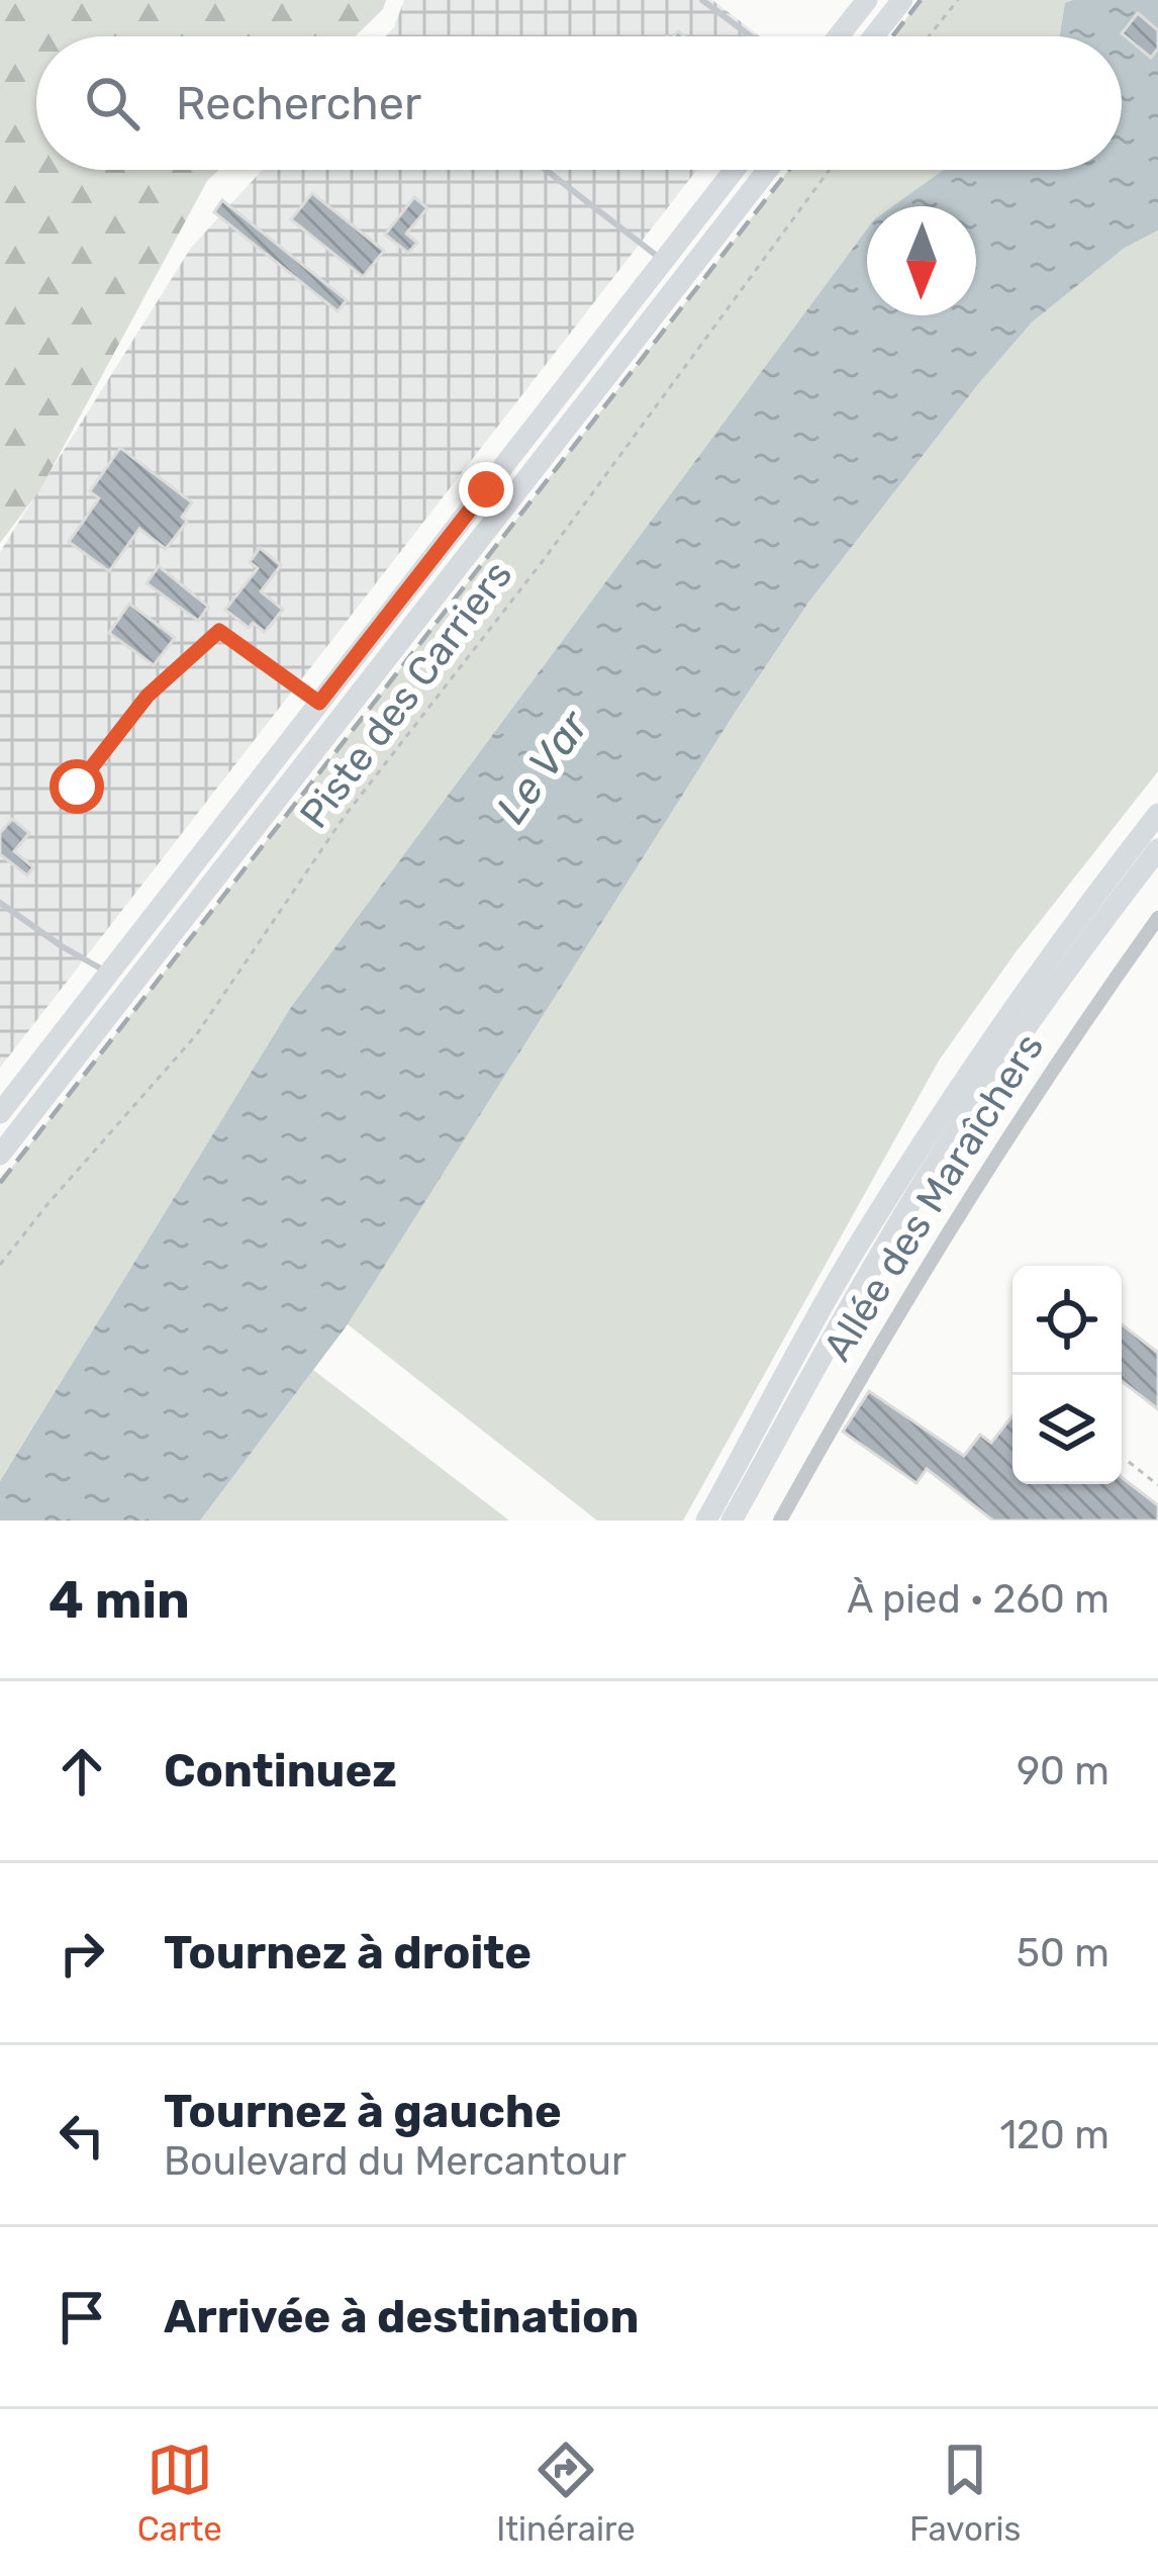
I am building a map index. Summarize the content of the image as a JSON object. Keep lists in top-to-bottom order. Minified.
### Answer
{"streets":{"street":["Allée des Maraîchers"],"path":["Piste des Carriers"]},"water":["Le Var"],"north":"bottom","page":{"search":"Rechercher","heading":["4 min","À pied · 260 m"],"list":[["Continuez","90 m"],["Tournez à droite","50 m"],["Tournez à gauche","Boulevard du Mercantour","120 m"],"Arrivée à destination"],"nav":["Carte","Itinéraire","Favoris"]}}
